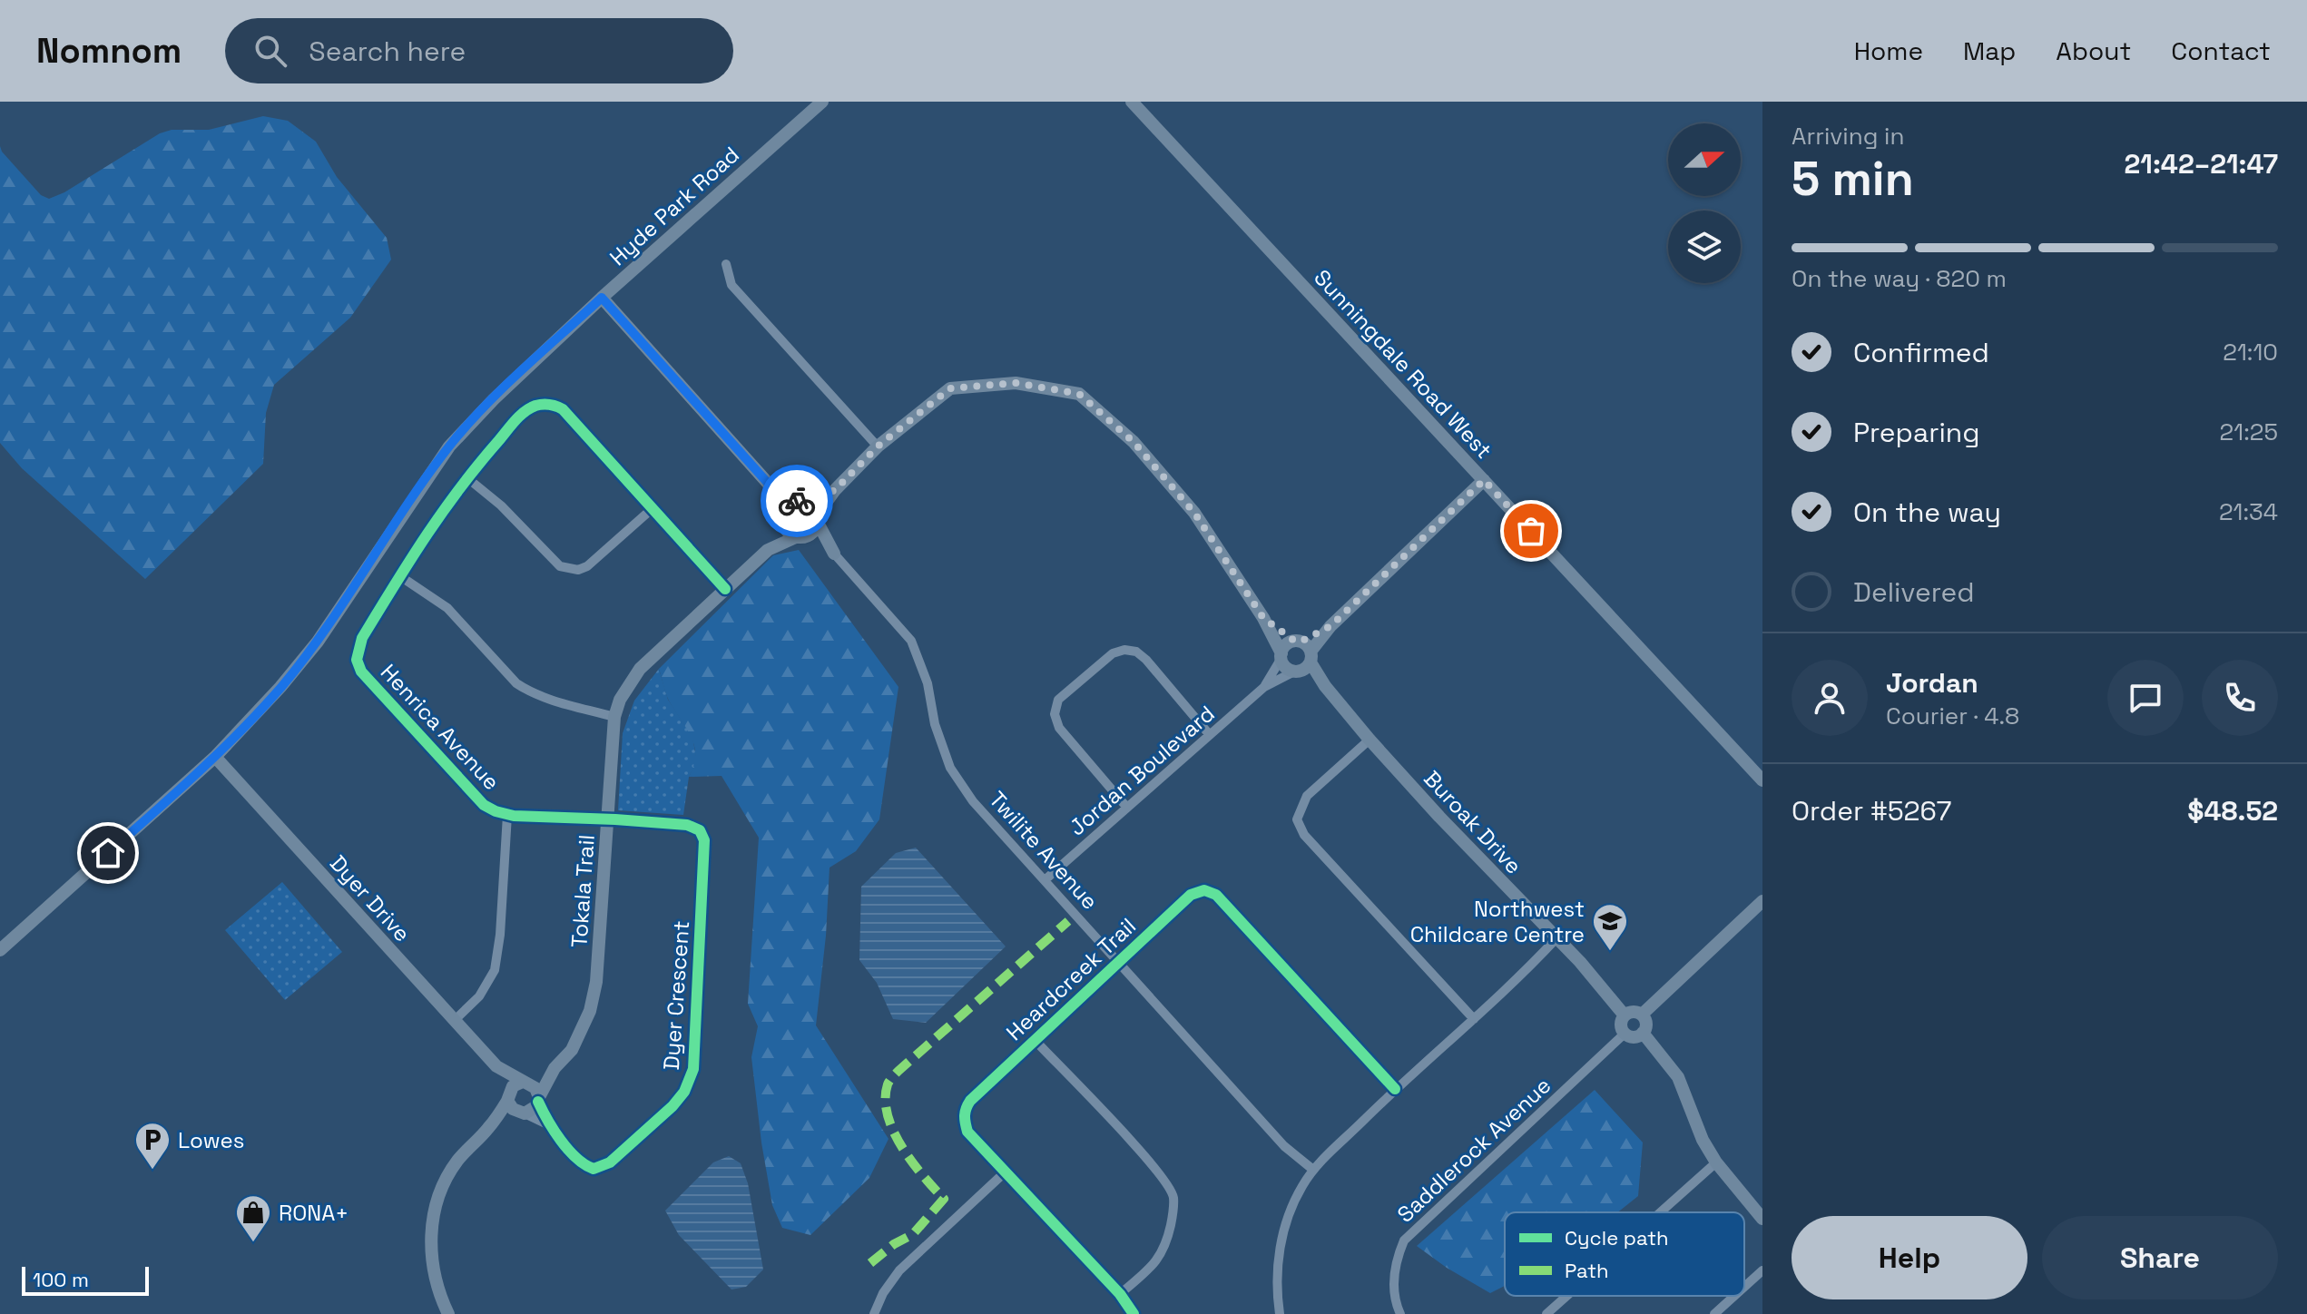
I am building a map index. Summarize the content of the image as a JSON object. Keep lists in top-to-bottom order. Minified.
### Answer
{"streets":{"street":["Hyde Park Road","Sunningdale Road West","Henrica Avenue","Jordan Boulevard","Buroak Drive","Twilite Avenue","Tokala Trail","Dyer Drive","Heardcreek Trail","Dyer Crescent","Saddlerock Avenue"]},"crossings":[["Hyde Park Road","Dyer Drive"],["Henrica Avenue","Tokala Trail"],["Henrica Avenue","Dyer Crescent"],["Jordan Boulevard","Buroak Drive"],["Jordan Boulevard","Twilite Avenue"],["Buroak Drive","Saddlerock Avenue"],["Twilite Avenue","Tokala Trail"],["Twilite Avenue","Heardcreek Trail"],["Tokala Trail","Dyer Drive"],["Tokala Trail","Dyer Crescent"],["Dyer Drive","Dyer Crescent"]],"places":{"school or university":["Northwest Childcare Centre"],"parking":["Lowes"],"shop":["RONA+"]},"legend":["Cycle path","Path"],"scale_bar":"100 m","north":"right","page":{"header":"Nomnom","search":"Search here","nav":["Home","Map","About","Contact"],"heading":["5 min","Arriving in","21:42–21:47"],"panel":["Jordan","Courier · 4.8","Order #5267","$48.52"],"bar":"On the way · 820 m","list":[["Confirmed","21:10"],["Preparing","21:25"],["On the way","21:34"],"Delivered"],"buttons":["Help","Share"],"scale":"100 m"}}
